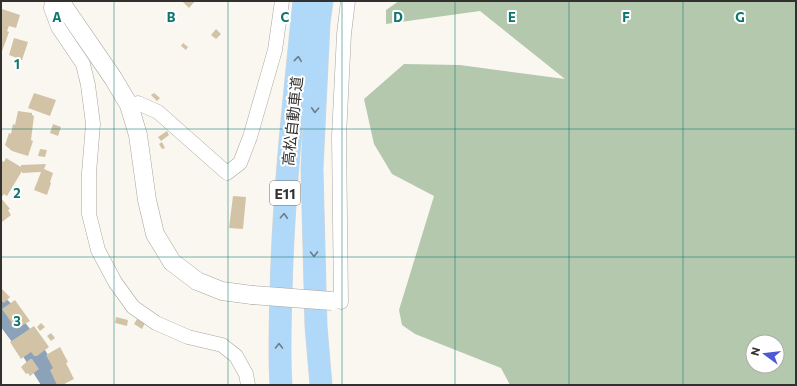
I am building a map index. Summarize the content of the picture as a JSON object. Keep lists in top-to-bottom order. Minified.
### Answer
{"streets":{"highway":["高松自動車道","E11"]},"north":"left","grid":{"columns":["A","B","C","D","E","F","G"],"rows":["1","2","3"]}}
